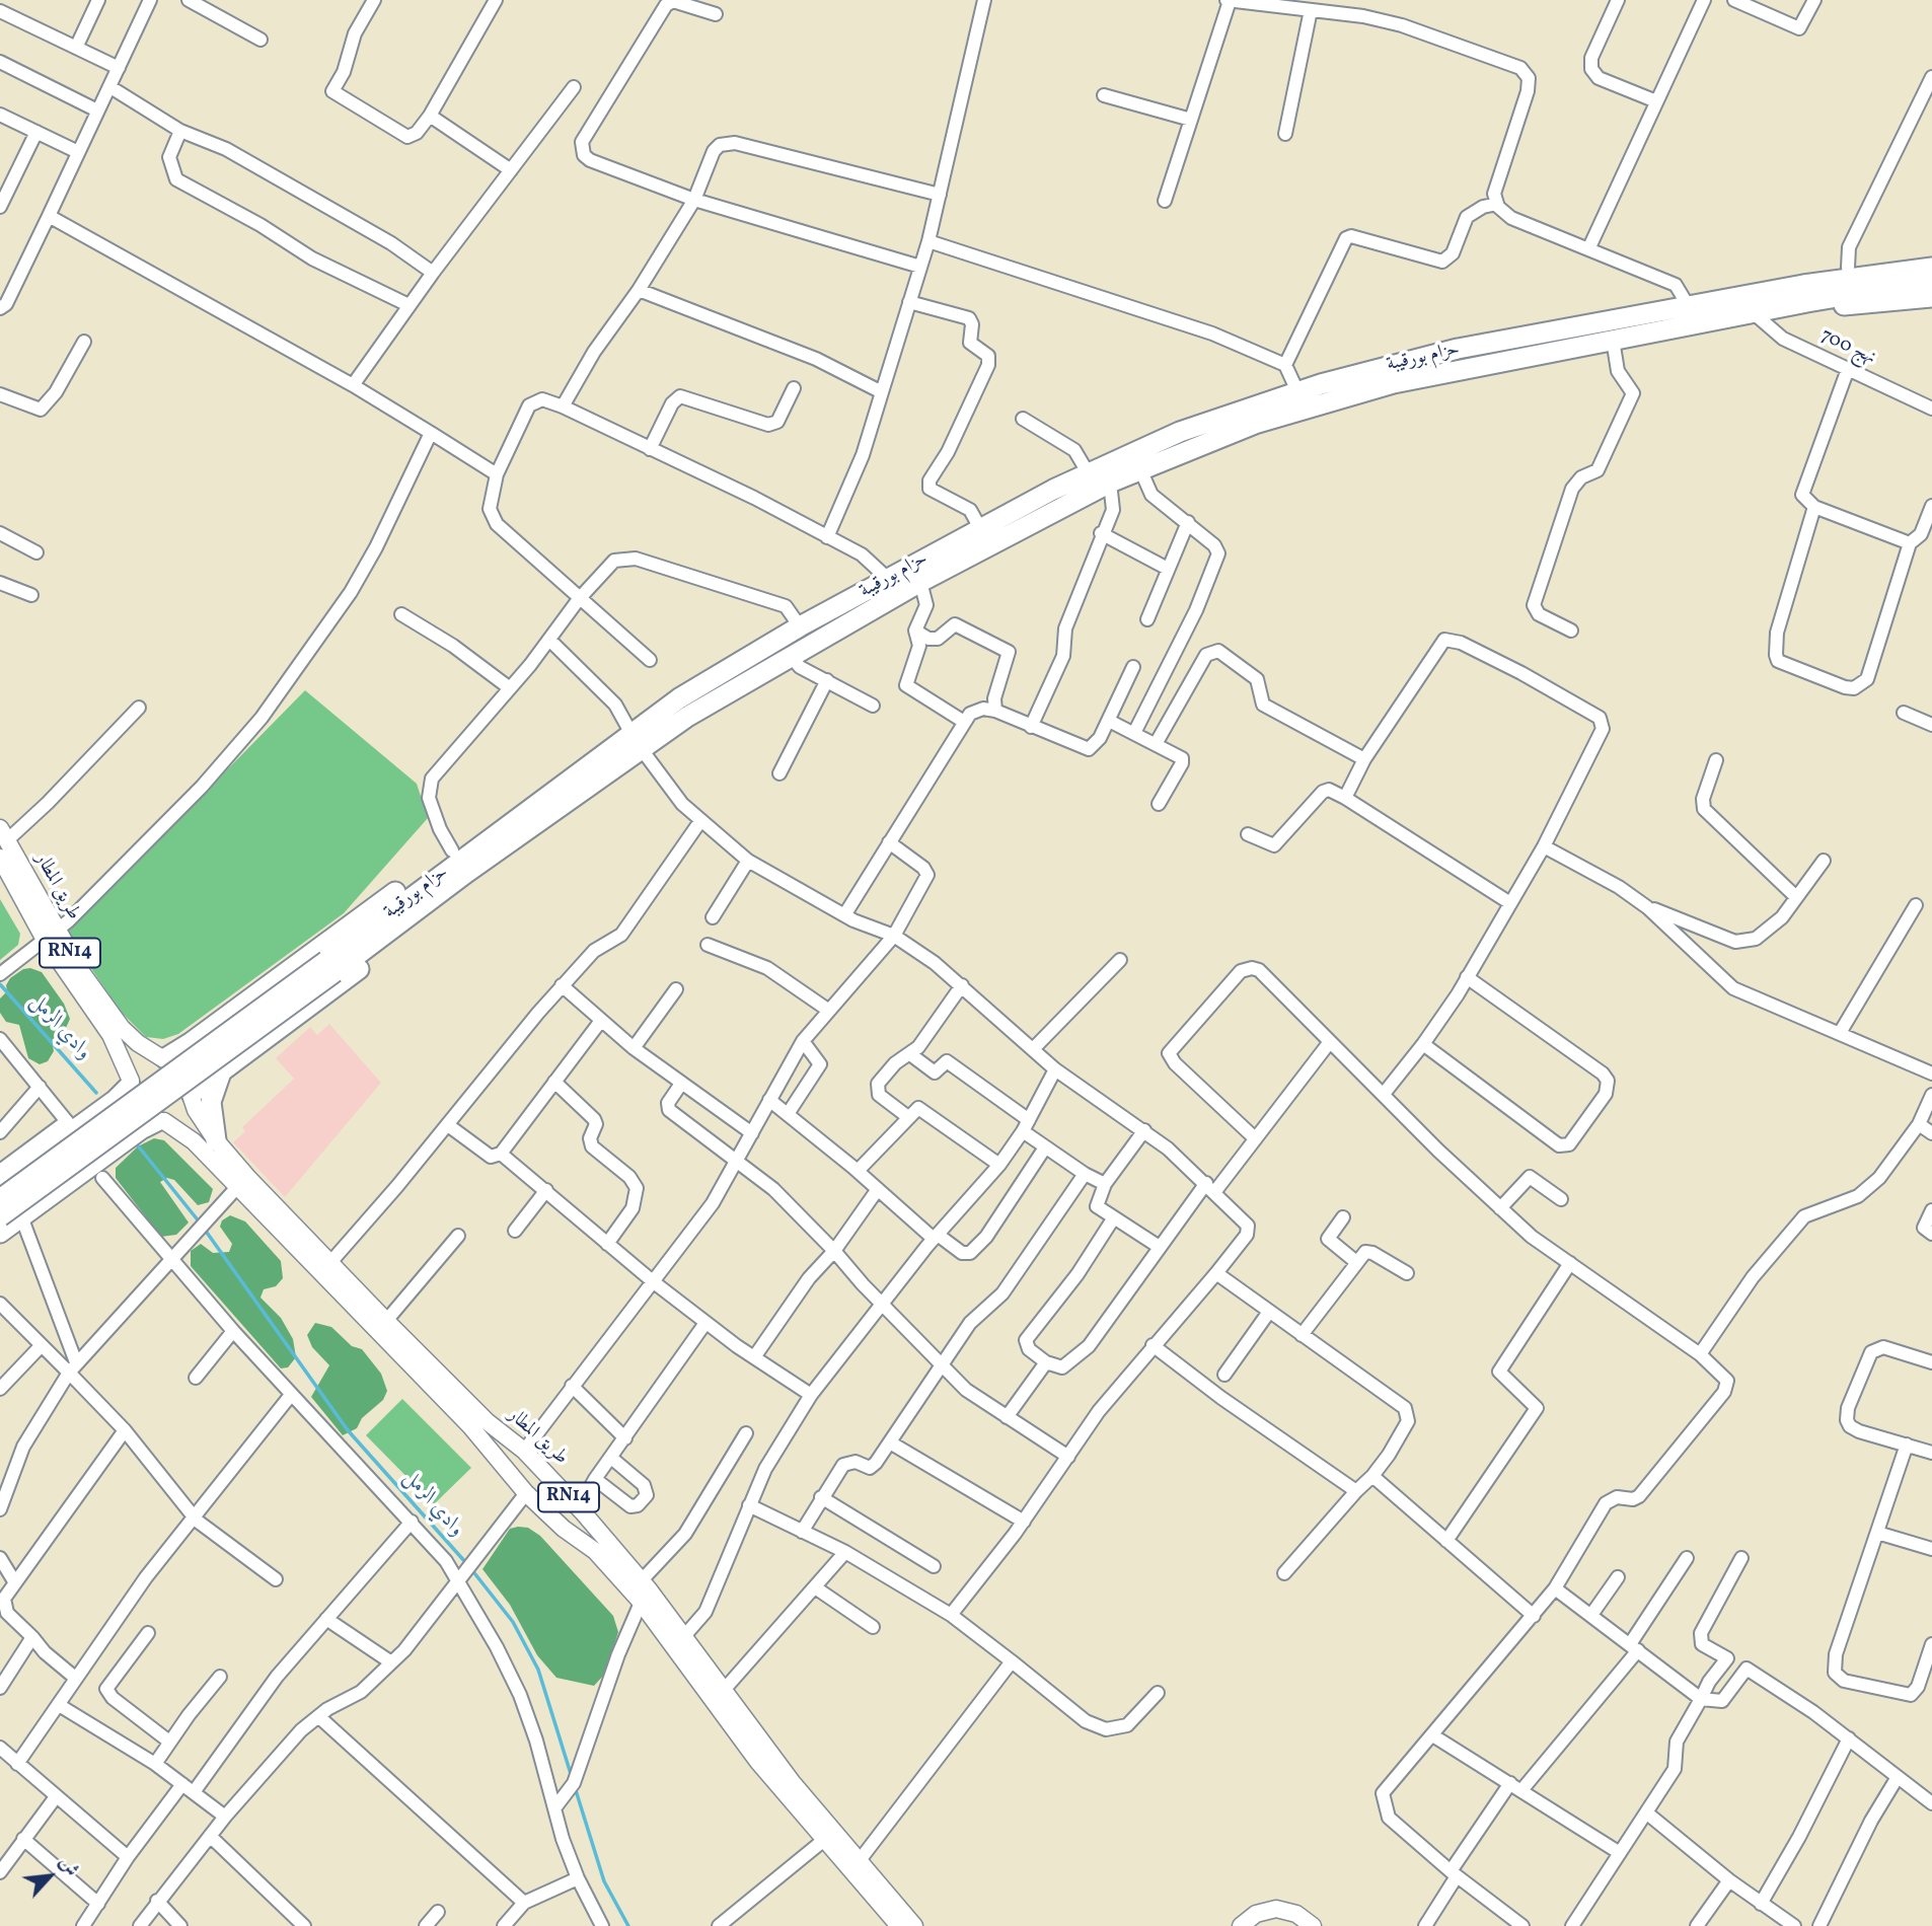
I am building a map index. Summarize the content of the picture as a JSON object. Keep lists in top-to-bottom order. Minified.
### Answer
{"streets":{"highway":["حزام بورقيبة"],"main road":["طريق المطار","RN14"],"street":["نهج 700"]},"crossings":[["نهج 700","حزام بورقيبة"]],"water":["وادي الرمل"],"north":"top right"}
